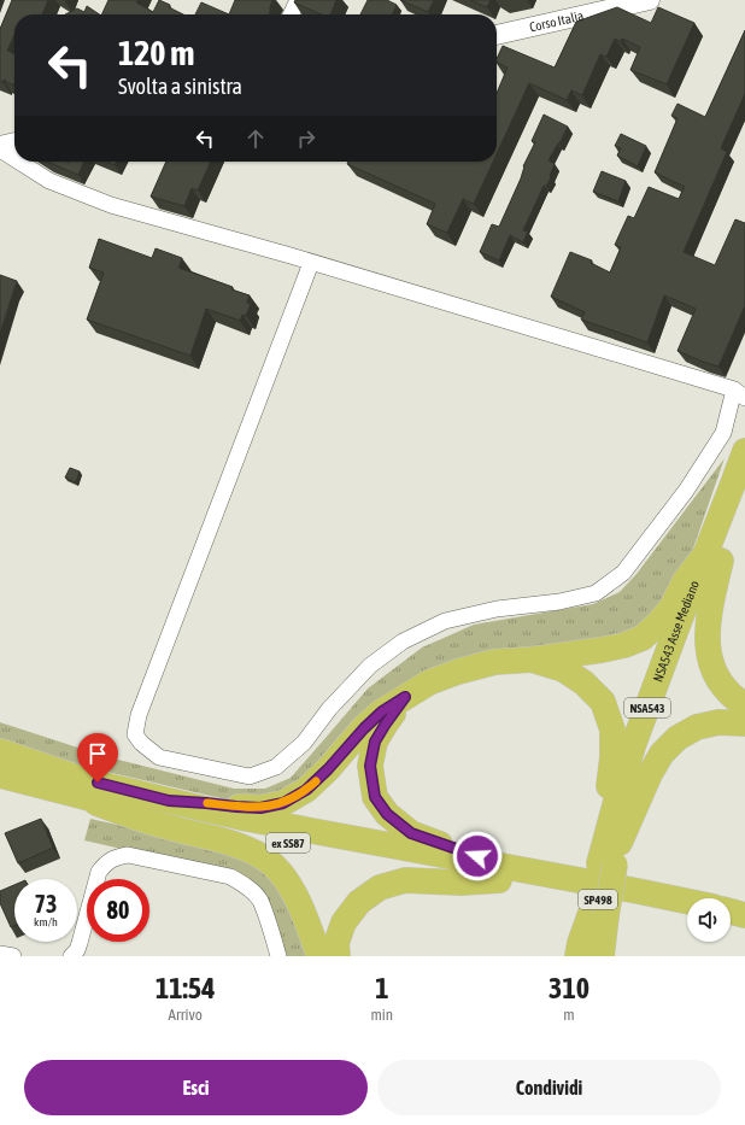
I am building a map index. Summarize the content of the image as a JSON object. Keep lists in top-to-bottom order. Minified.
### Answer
{"streets":{"highway":["NSA543 Asse Mediano","NSA543","ex SS87","SP498"],"street":["Corso Italia"]},"crossings":[["ex SS87","SP498"]],"page":{"turn":["120 m","Svolta a sinistra"],"speed":"73 km/h","limit":"80","eta":["11:54","Arrivo","1","min","310","m"],"buttons":["Esci","Condividi"]}}
